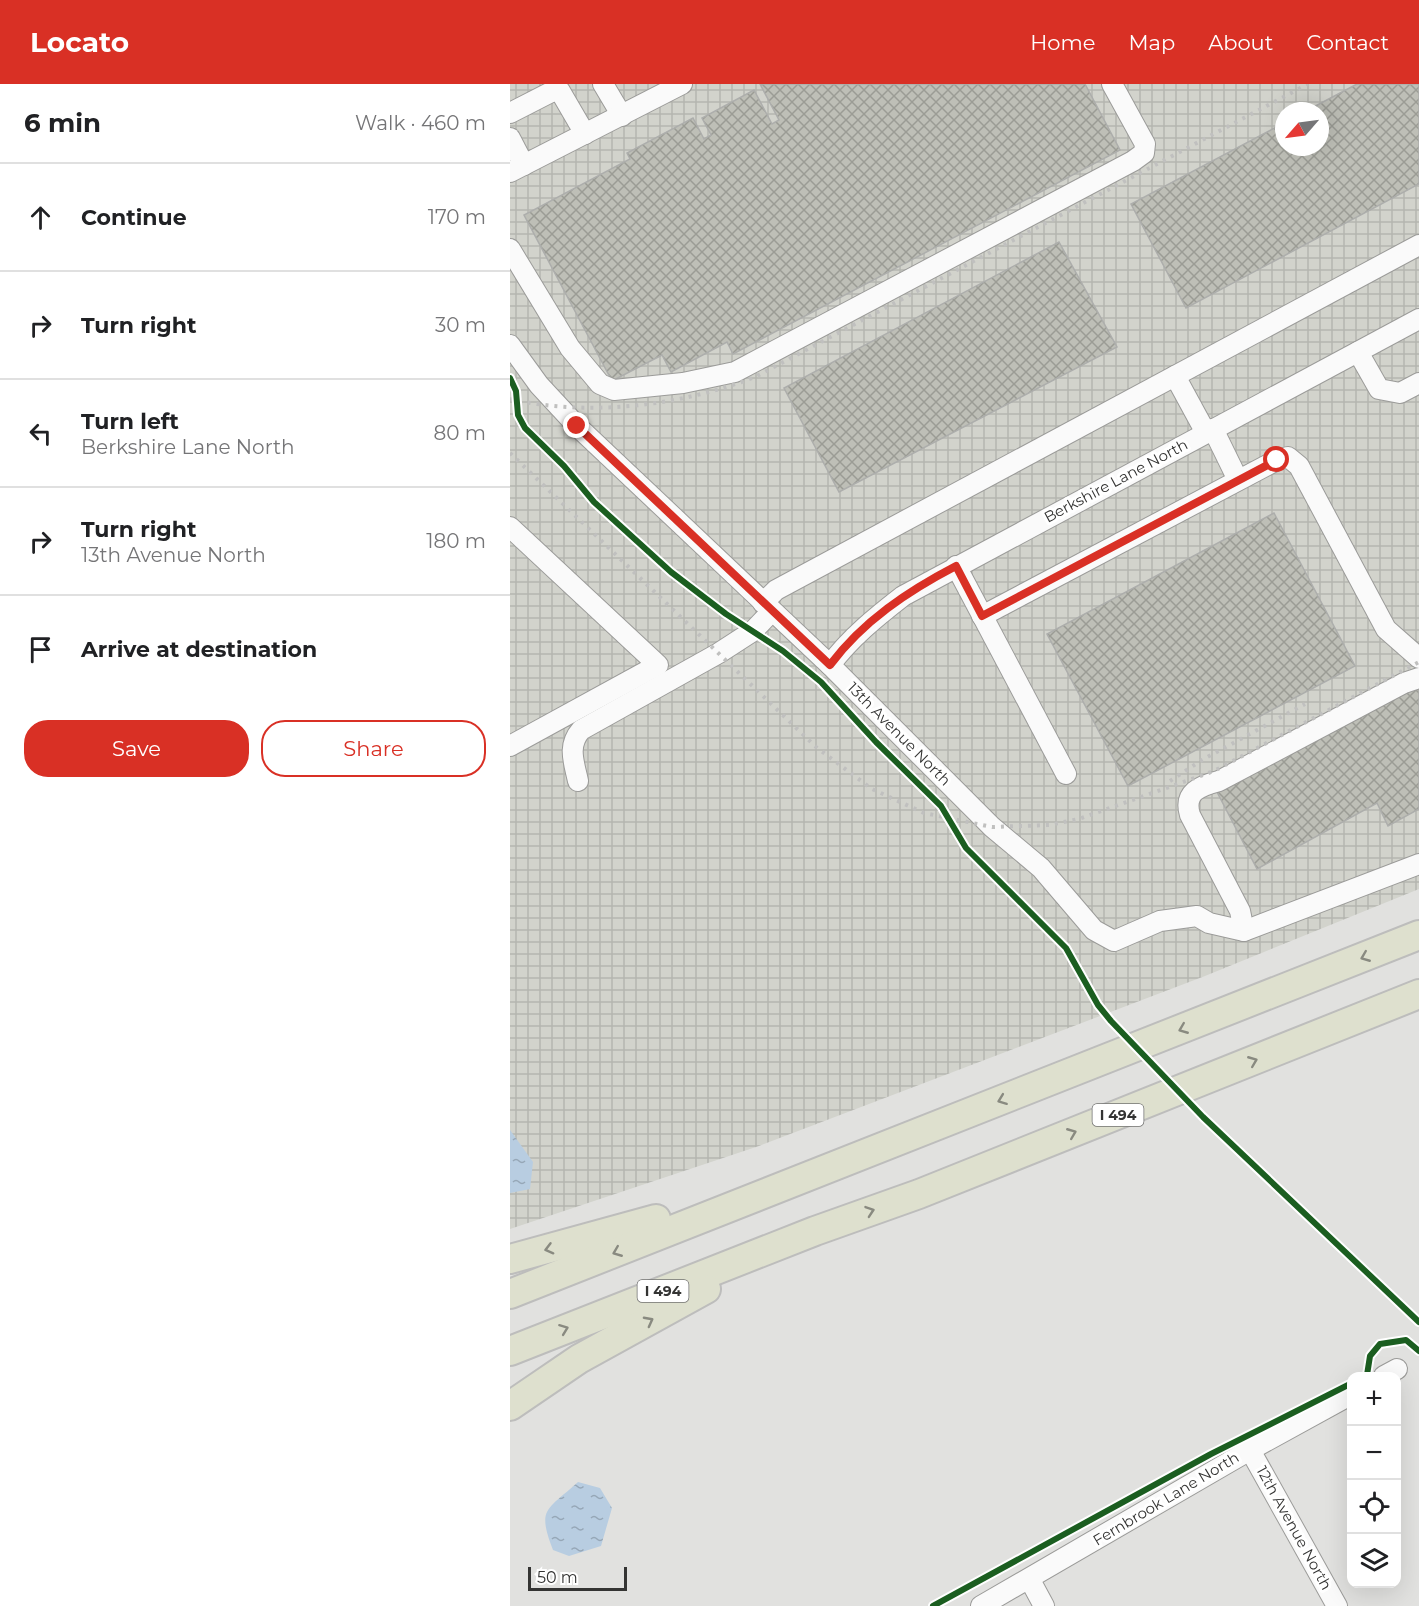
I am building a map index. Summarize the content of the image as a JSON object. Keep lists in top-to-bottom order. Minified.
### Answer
{"streets":{"highway":["I 494"],"street":["Berkshire Lane North","13th Avenue North","Fernbrook Lane North","12th Avenue North"]},"crossings":[["Berkshire Lane North","13th Avenue North"],["Fernbrook Lane North","12th Avenue North"]],"scale_bar":"50 m","north":"bottom left","page":{"header":"Locato","nav":["Home","Map","About","Contact"],"heading":["6 min","Walk · 460 m"],"list":[["Continue","170 m"],["Turn right","30 m"],["Turn left","Berkshire Lane North","80 m"],["Turn right","13th Avenue North","180 m"],"Arrive at destination"],"buttons":["Save","Share"],"map_buttons":["+","−"],"scale":"50 m"}}
